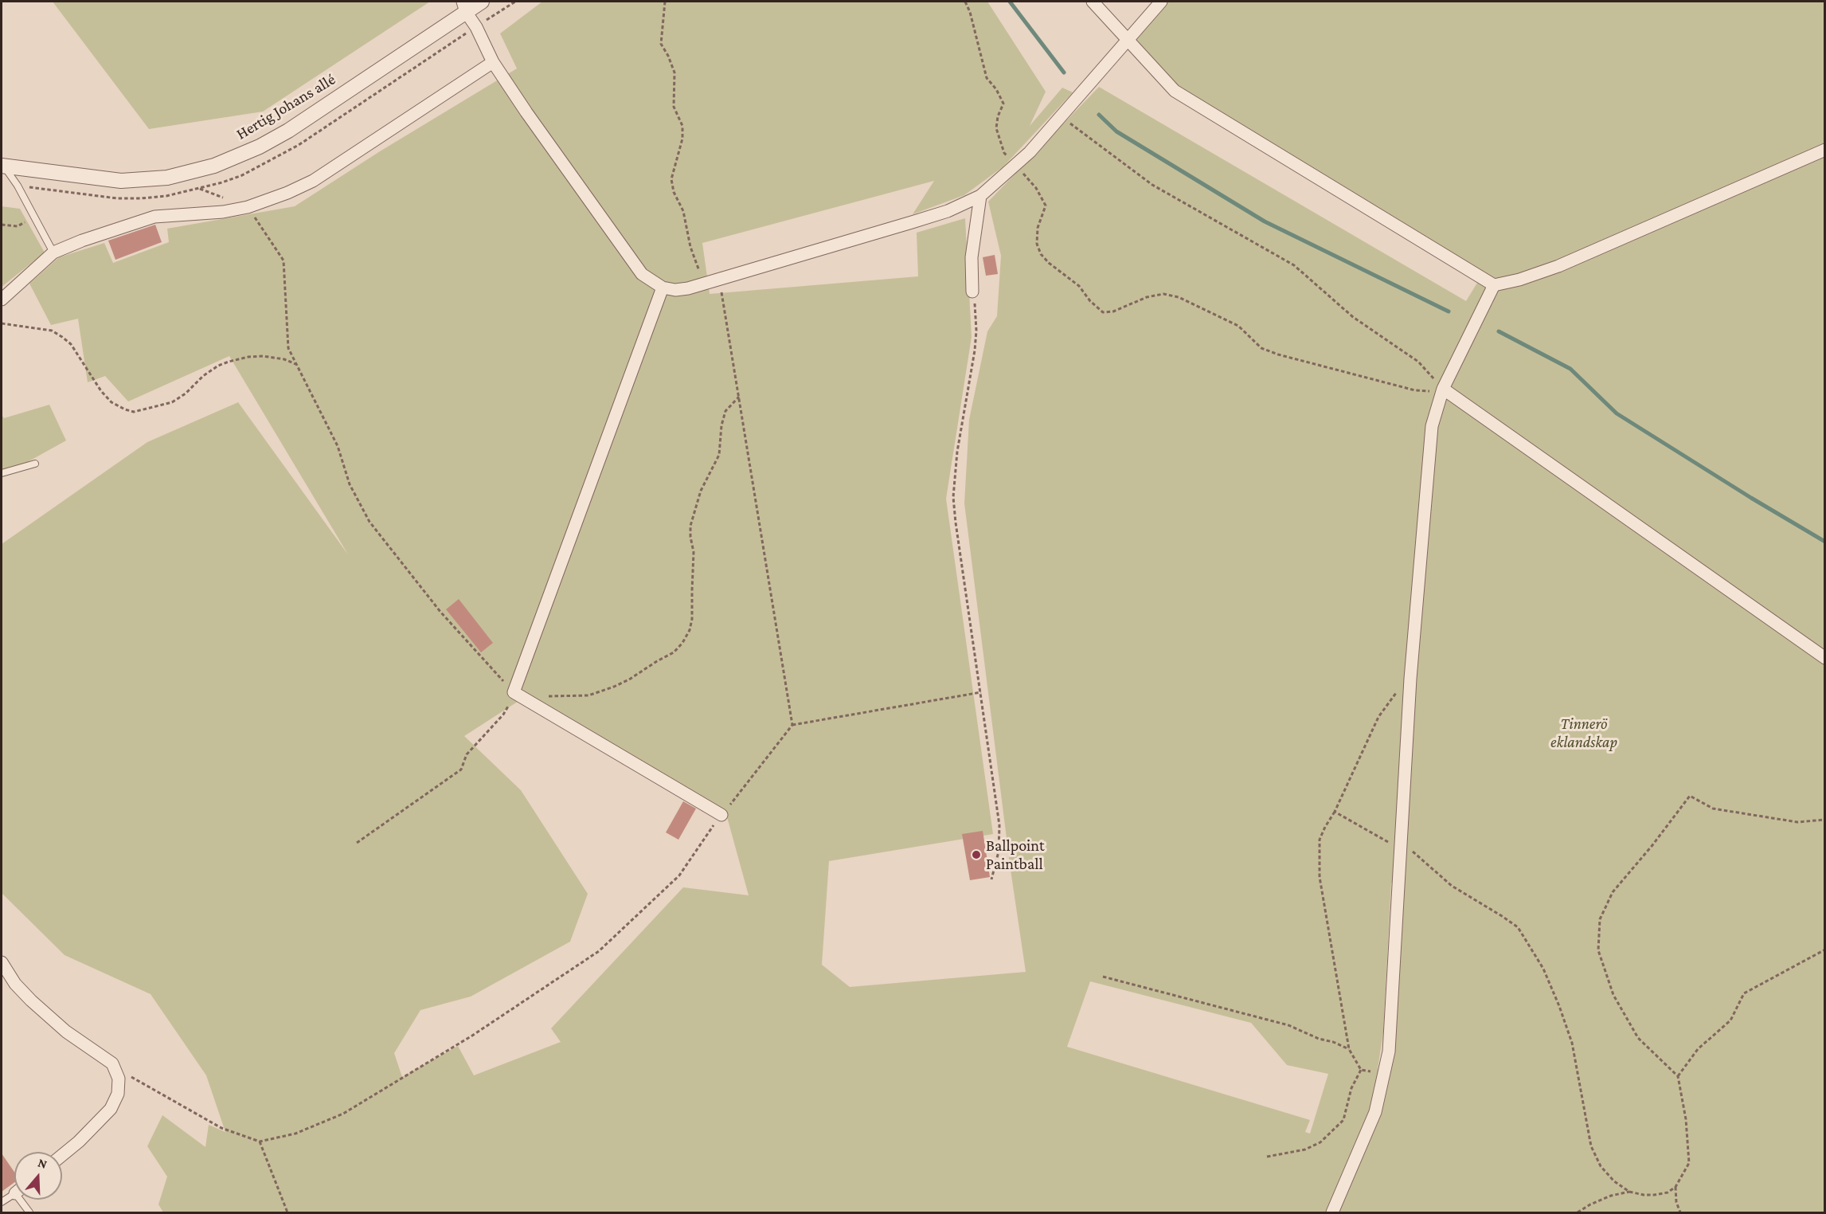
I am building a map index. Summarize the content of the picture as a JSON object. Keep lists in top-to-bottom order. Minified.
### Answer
{"streets":{"street":["Hertig Johans allé"]},"parks":["Tinnerö eklandskap"],"places":["Ballpoint Paintball"],"north":"top"}
